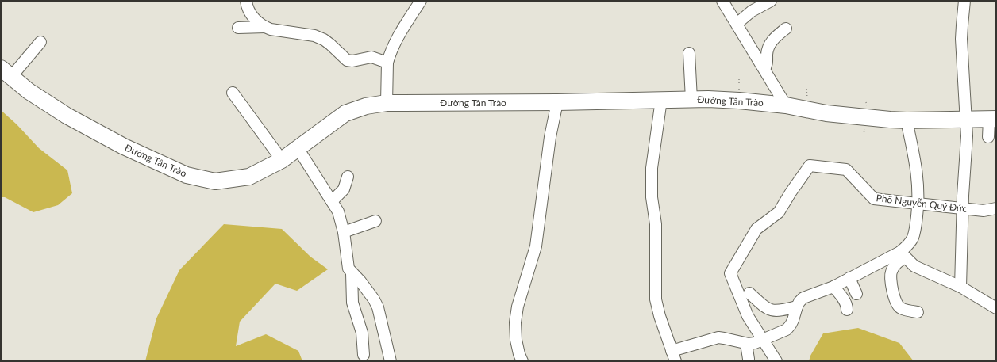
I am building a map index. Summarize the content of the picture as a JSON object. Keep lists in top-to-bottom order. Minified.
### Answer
{"streets":{"highway":["Đường Tân Trào"],"street":["Phố Nguyễn Quý Đức"]}}
